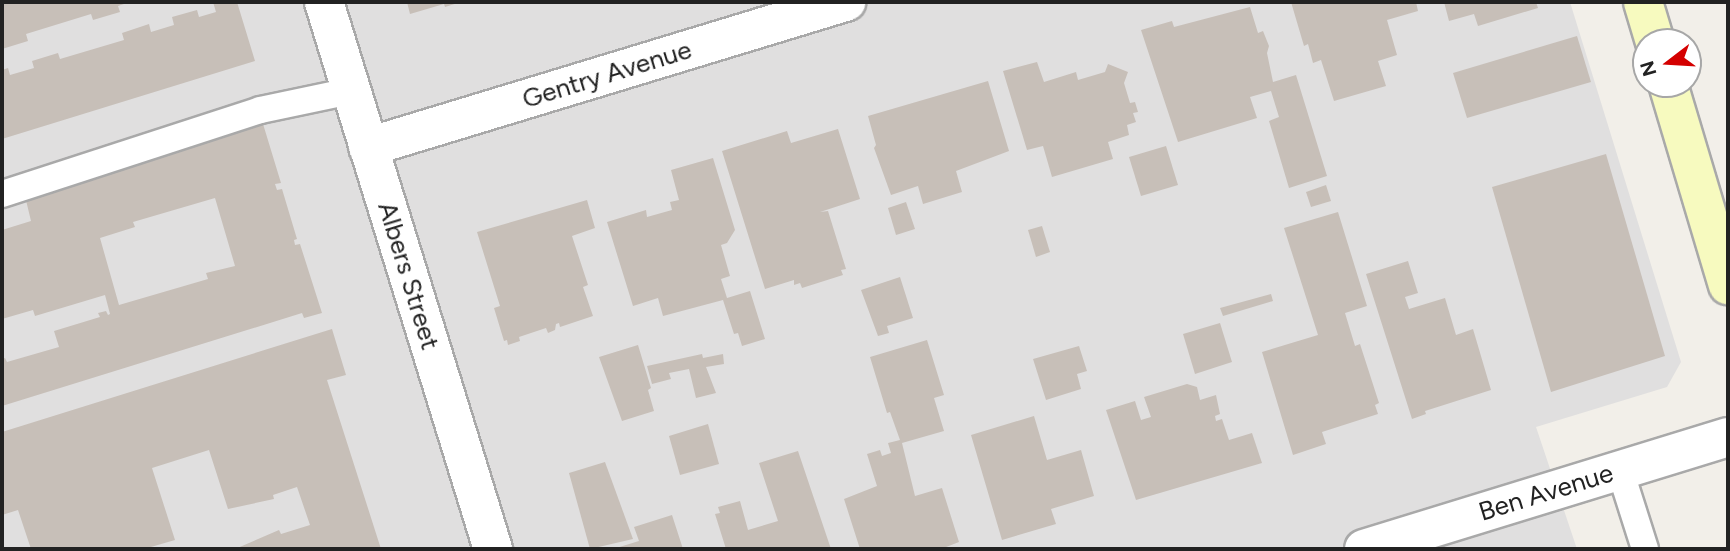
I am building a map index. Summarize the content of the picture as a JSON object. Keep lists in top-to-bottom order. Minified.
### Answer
{"streets":{"street":["Gentry Avenue","Albers Street","Ben Avenue"]},"crossings":[["Gentry Avenue","Albers Street"]],"north":"left"}
